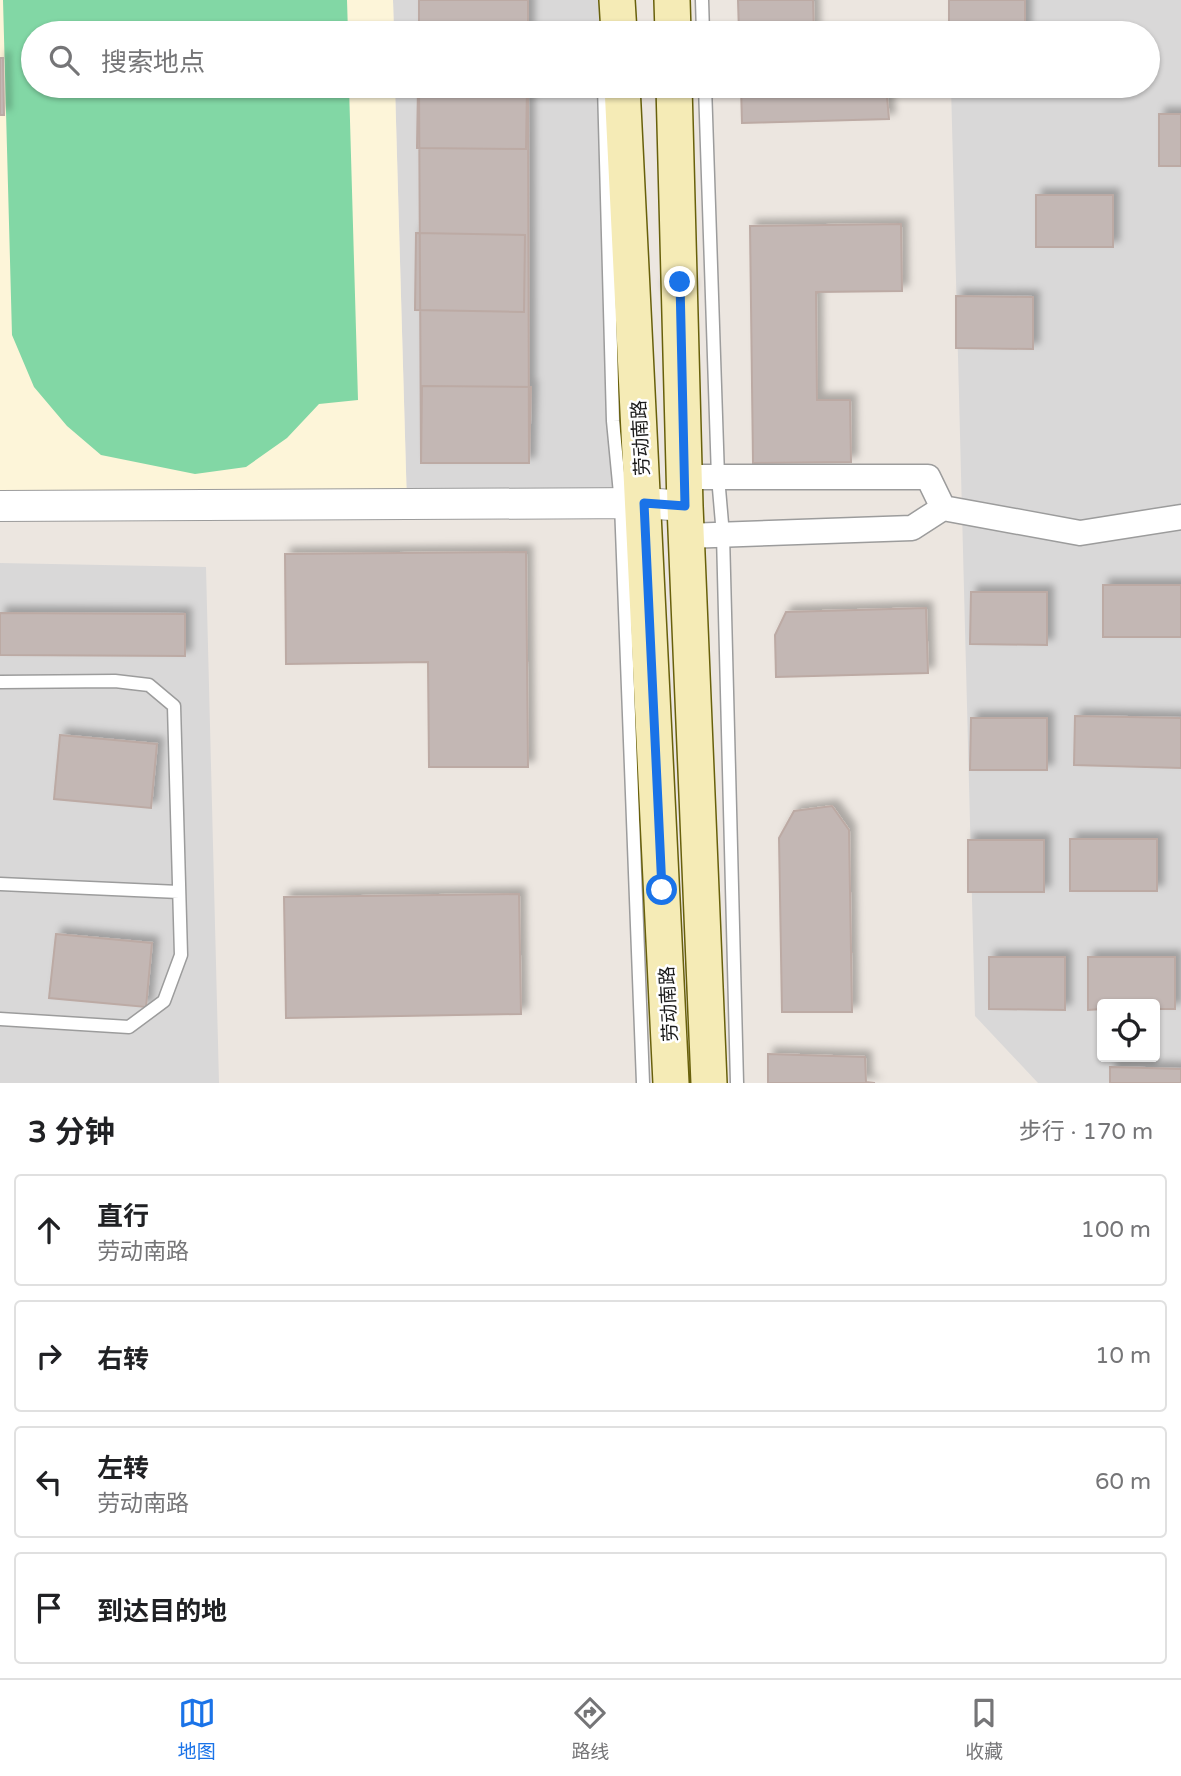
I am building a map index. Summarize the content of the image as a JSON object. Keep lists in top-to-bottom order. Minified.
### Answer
{"streets":{"main road":["劳动南路"]},"page":{"search":"搜索地点","heading":["3 分钟","步行 · 170 m"],"list":[["直行","劳动南路","100 m"],["右转","10 m"],["左转","劳动南路","60 m"],"到达目的地"],"nav":["地图","路线","收藏"]}}
